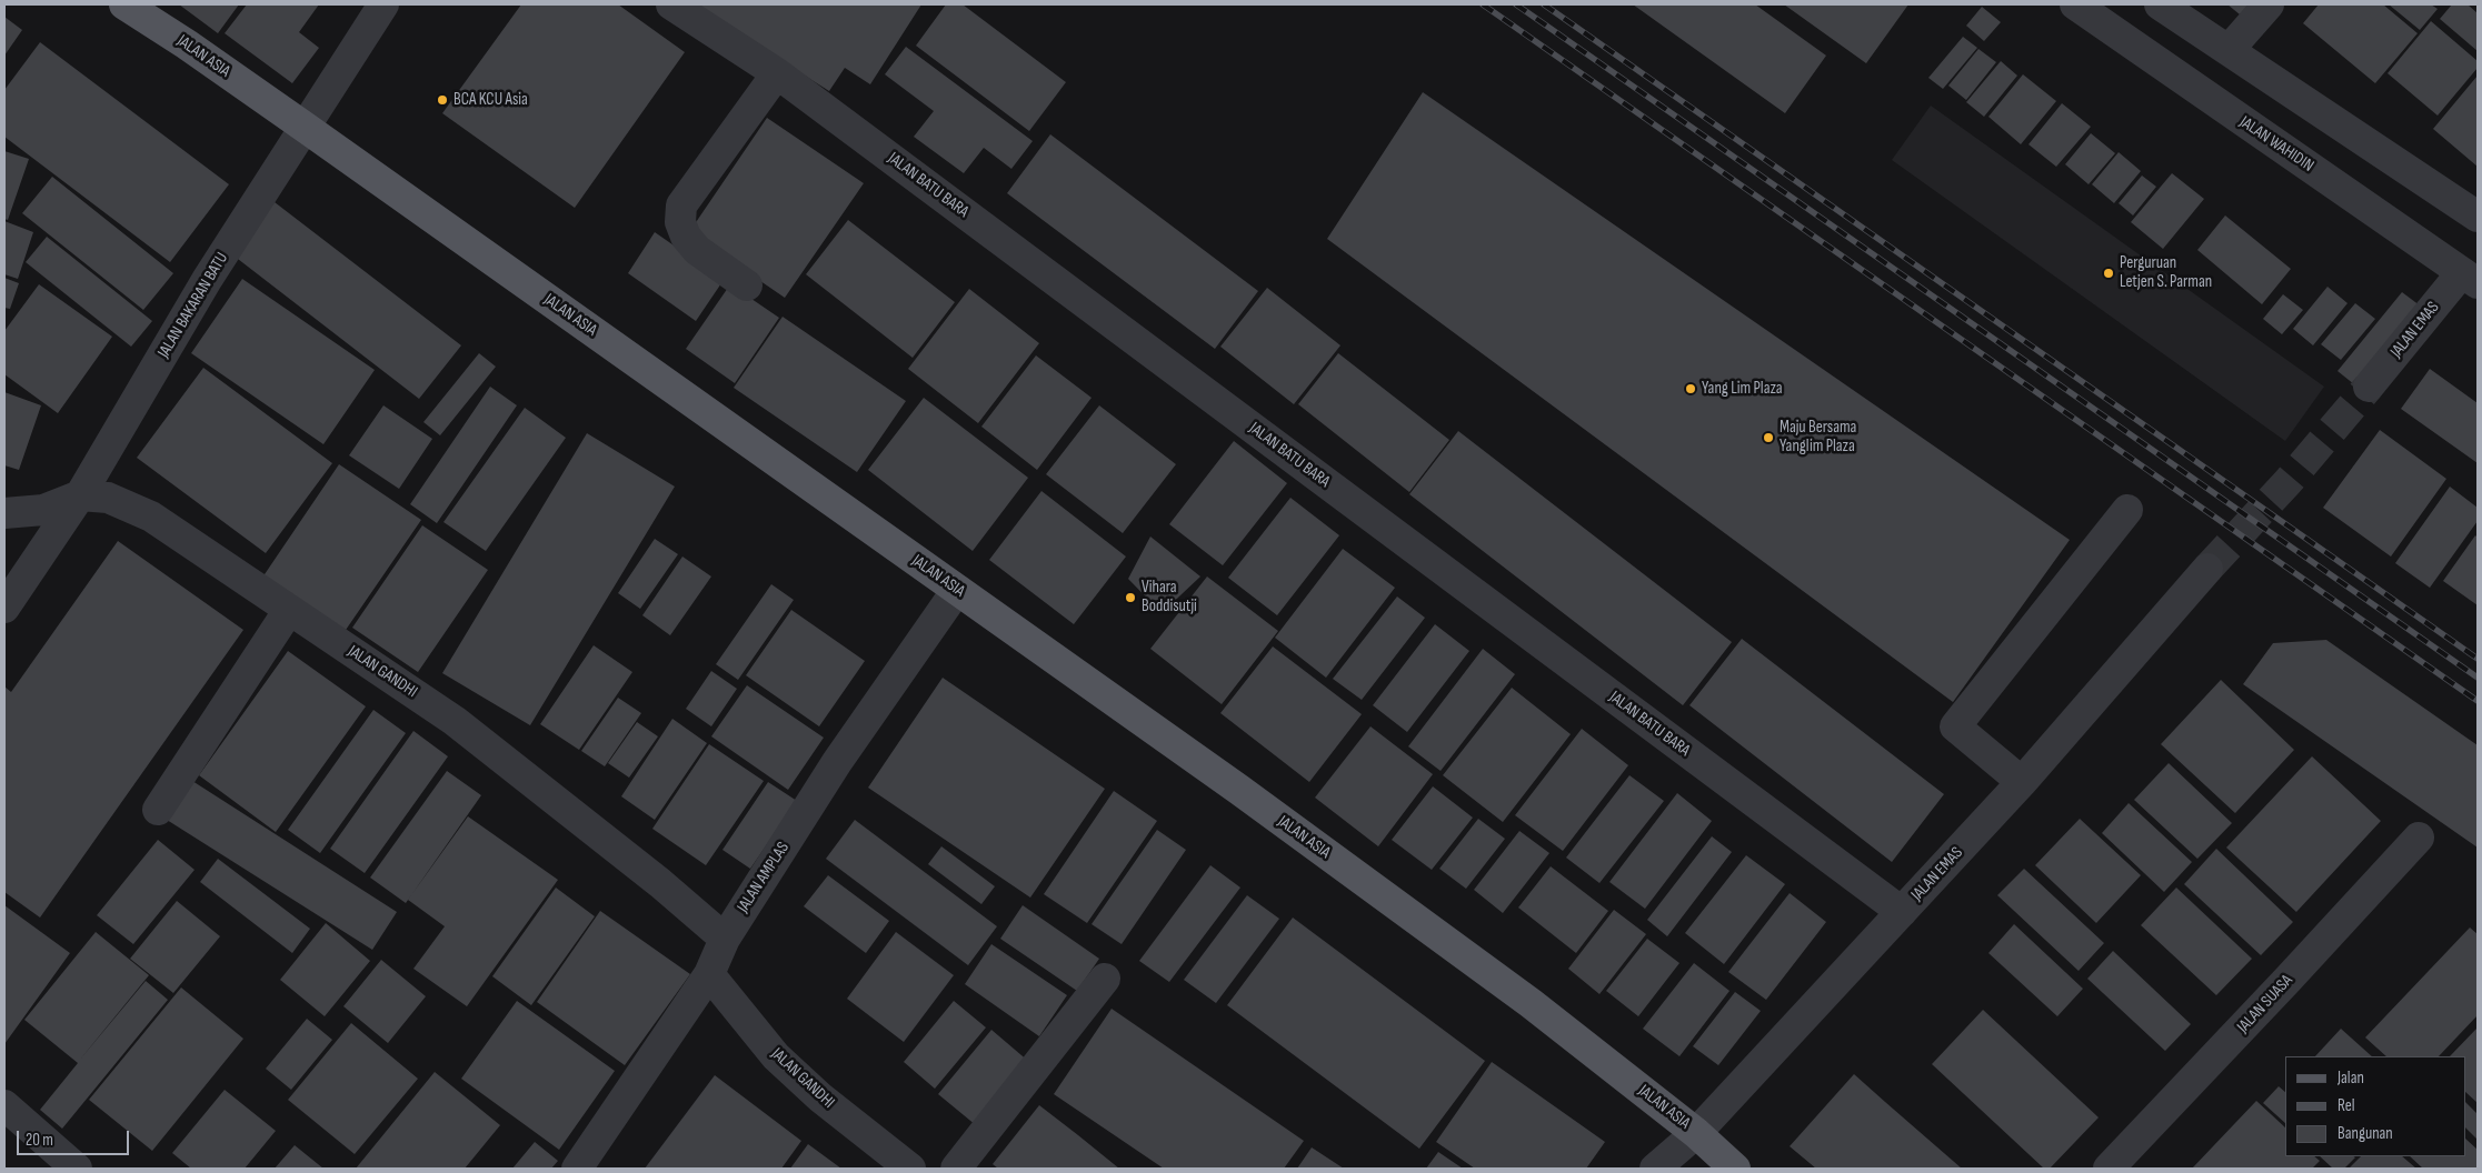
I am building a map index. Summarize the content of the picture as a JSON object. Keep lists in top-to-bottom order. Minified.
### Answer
{"streets":{"main road":["JALAN ASIA"],"street":["JALAN WAHIDIN","JALAN BATU BARA","JALAN BAKARAN BATU","JALAN EMAS","JALAN GANDHI","JALAN AMPLAS","JALAN SUASA"]},"crossings":[["JALAN ASIA","JALAN BAKARAN BATU"],["JALAN ASIA","JALAN EMAS"],["JALAN ASIA","JALAN AMPLAS"],["JALAN WAHIDIN","JALAN EMAS"],["JALAN BATU BARA","JALAN EMAS"],["JALAN BAKARAN BATU","JALAN GANDHI"],["JALAN GANDHI","JALAN AMPLAS"]],"places":["BCA KCU Asia","Perguruan Letjen S. Parman","Yang Lim Plaza","Maju Bersama Yanglim Plaza","Vihara Boddisutji"],"legend":["Jalan","Rel","Bangunan"],"scale_bar":"20 m"}
